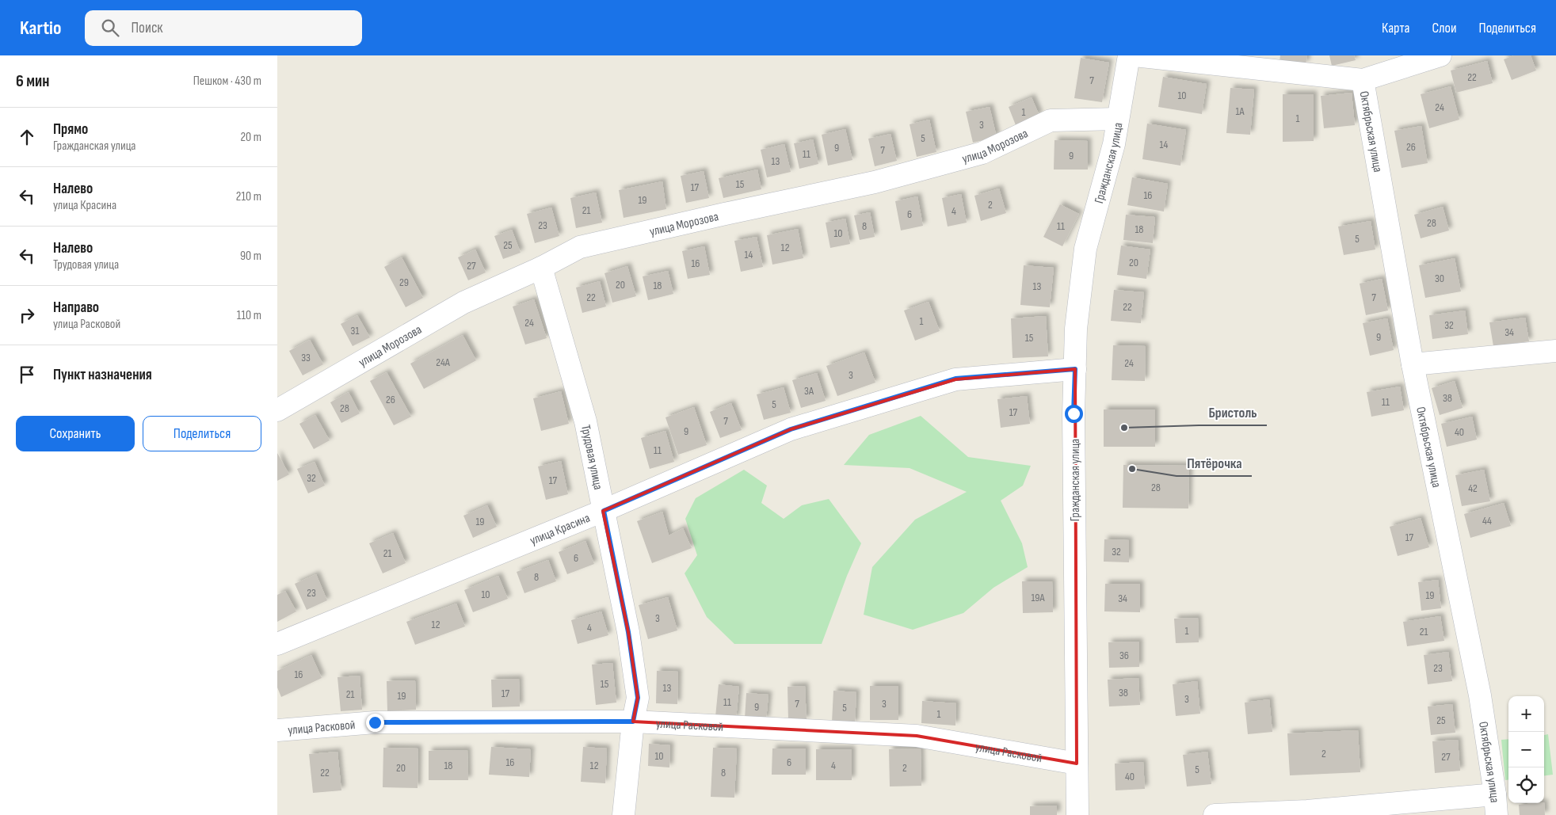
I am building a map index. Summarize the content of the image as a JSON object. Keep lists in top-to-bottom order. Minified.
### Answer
{"streets":{"street":["Октябрьская улица","улица Морозова","Гражданская улица","Трудовая улица","улица Красина","улица Расковой"]},"crossings":[["улица Морозова","Гражданская улица"],["улица Морозова","Трудовая улица"],["Гражданская улица","улица Красина"],["Гражданская улица","улица Расковой"],["Трудовая улица","улица Красина"],["Трудовая улица","улица Расковой"]],"places":["Бристоль","Пятёрочка"],"house_numbers":["22","7","10","24","1А","1","1","3","5","14","26","9","7","11","9","13","15","17","16","19","2","21","4","6","28","23","8","11","18","10","5","25","12","14","20","16","27","30","29","20","18","13","22","7","22","1","24","32","31","34","9","15","33","24А","24","3","3А","38","26","11","5","28","17","7","9","40","11","32","17","28","42","44","19","17","32","21","6","8","23","10","19","19А","34","3","12","4","1","21","36","23","16","15","13","38","17","21","19","3","11","7","3","9","5","1","25","2","10","27","16","6","18","12","4","20","2","5","22","8","40"],"page":{"header":"Kartio","search":"Поиск","nav":["Карта","Слои","Поделиться"],"heading":["6 мин","Пешком · 430 m"],"list":[["Прямо","Гражданская улица","20 m"],["Налево","улица Красина","210 m"],["Налево","Трудовая улица","90 m"],["Направо","улица Расковой","110 m"],"Пункт назначения"],"buttons":["Сохранить","Поделиться"],"map_buttons":["+","−"]}}
